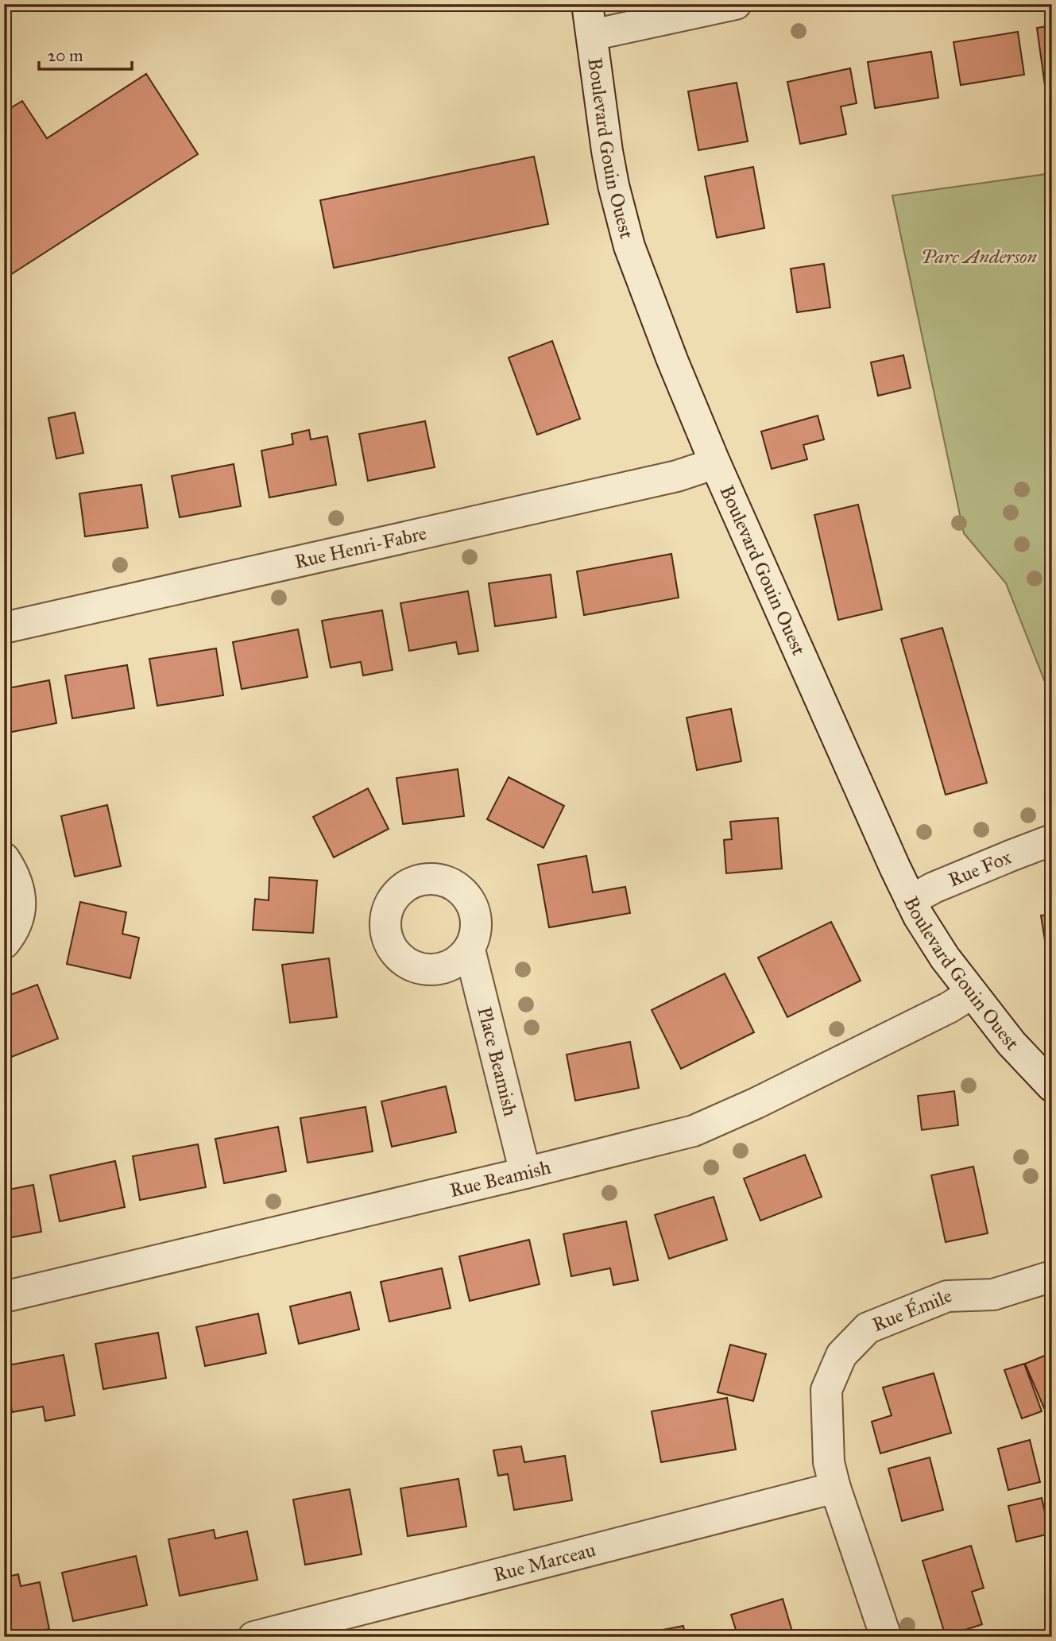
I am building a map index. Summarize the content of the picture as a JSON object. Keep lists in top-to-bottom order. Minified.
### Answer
{"streets":{"street":["Boulevard Gouin Ouest","Rue Henri-Fabre","Rue Fox","Place Beamish","Rue Beamish","Rue Émile","Rue Marceau"]},"crossings":[["Boulevard Gouin Ouest","Rue Henri-Fabre"],["Boulevard Gouin Ouest","Rue Fox"],["Boulevard Gouin Ouest","Rue Beamish"],["Place Beamish","Rue Beamish"],["Rue Émile","Rue Marceau"]],"parks":["Parc Anderson"],"scale_bar":"20 m"}
